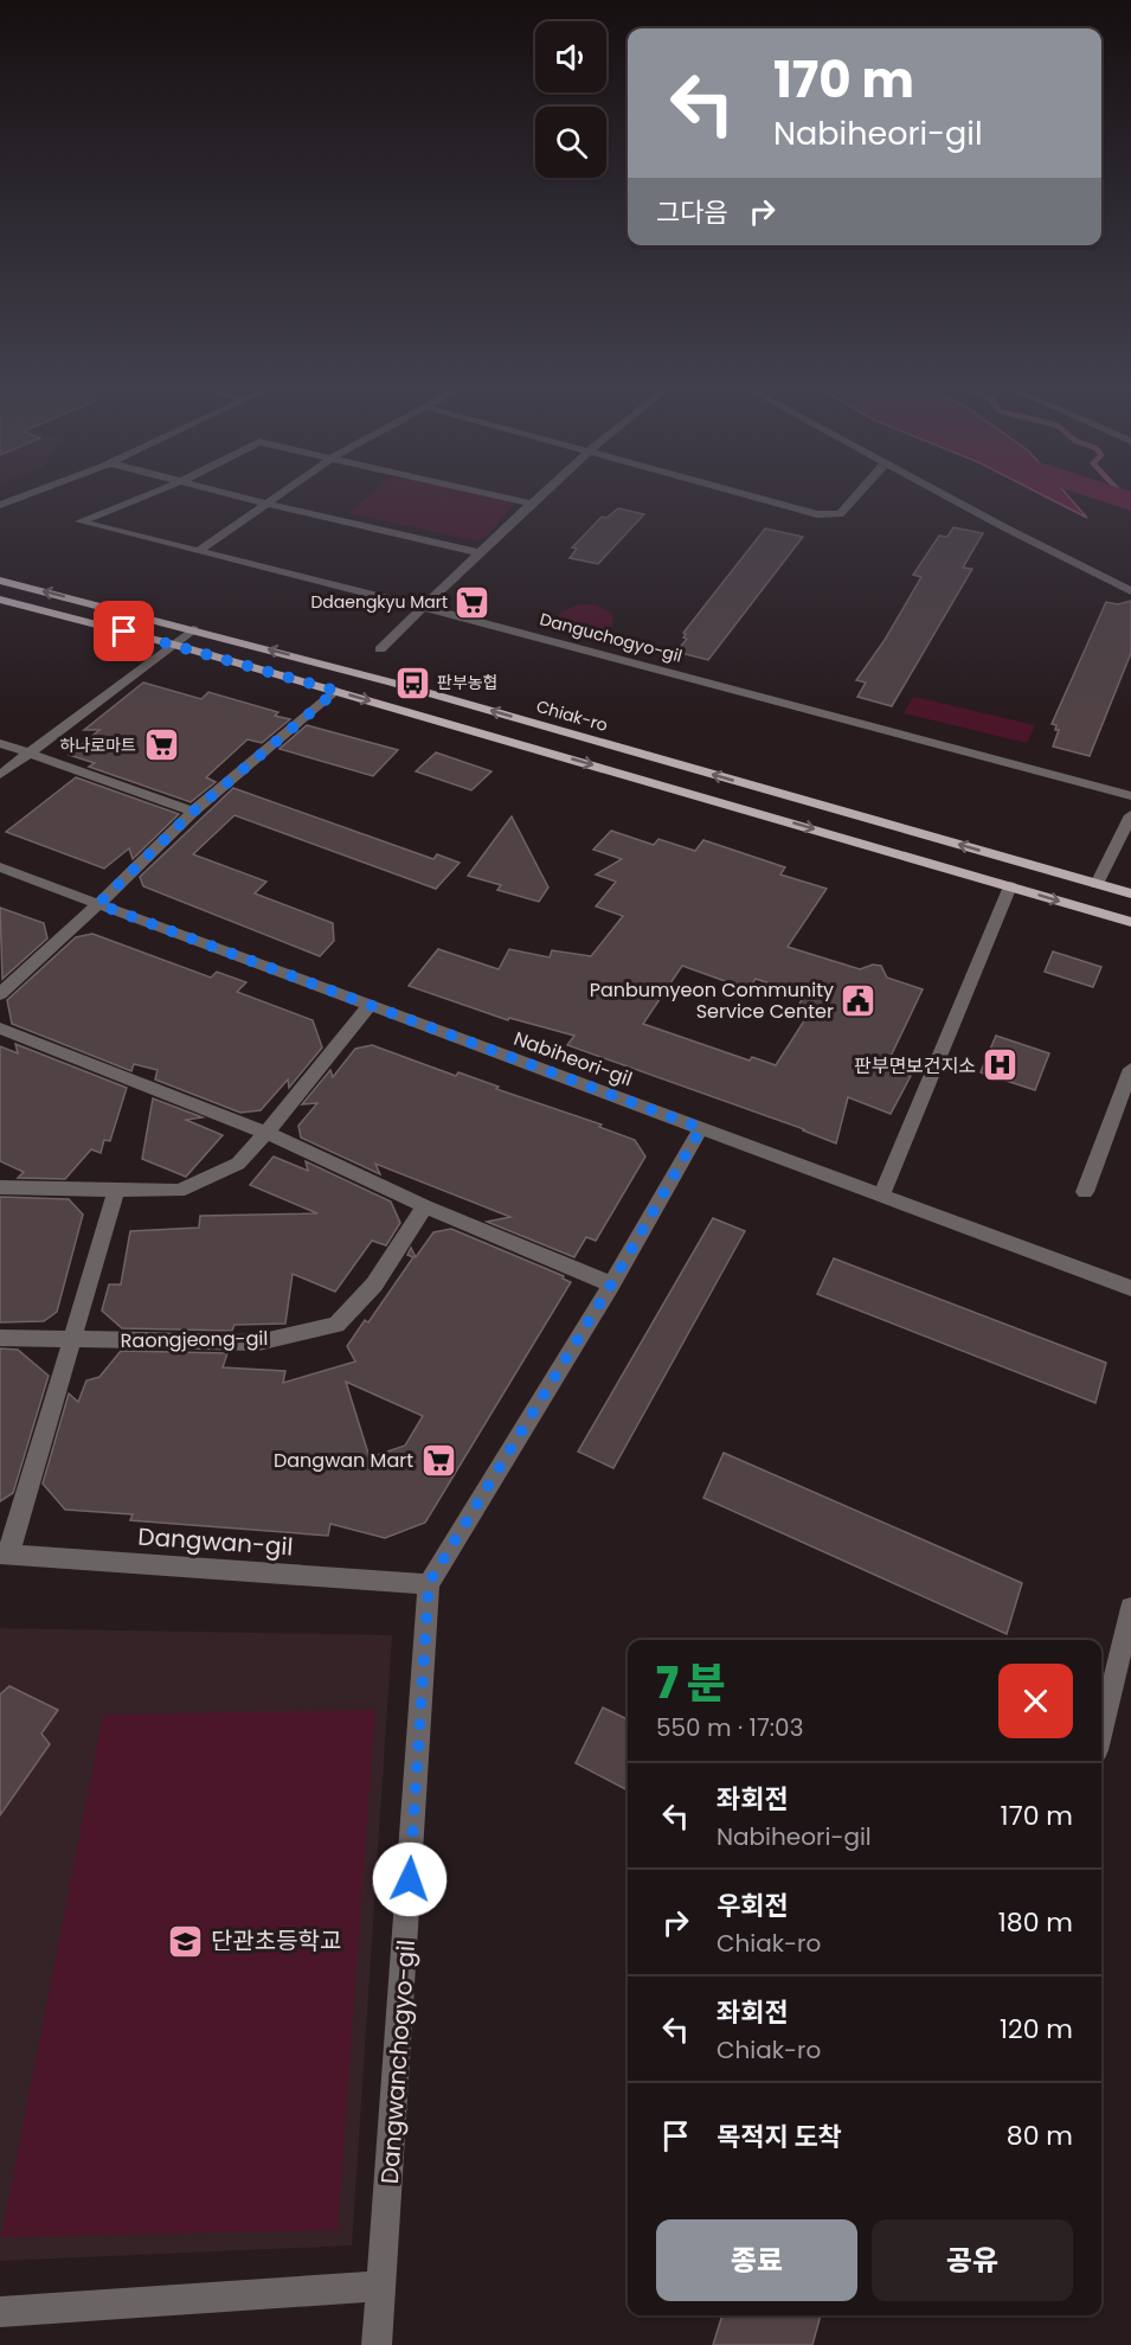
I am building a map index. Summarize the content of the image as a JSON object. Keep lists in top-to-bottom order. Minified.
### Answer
{"streets":{"main road":["Chiak-ro"],"street":["Danguchogyo-gil","Nabiheori-gil","Raongjeong-gil","Dangwan-gil","Dangwanchogyo-gil"]},"crossings":[["Nabiheori-gil","Dangwanchogyo-gil"],["Dangwan-gil","Dangwanchogyo-gil"]],"places":{"supermarket":["Ddaengkyu Mart","하나로마트","Dangwan Mart"],"bus stop":["판부농협"],"public building":["Panbumyeon Community Service Center"],"hospital":["판부면보건지소"],"school or university":["단관초등학교"]},"page":{"turn":["170 m","Nabiheori-gil"],"then":"그다음","heading":["7 분","550 m · 17:03"],"list":[{"name":"좌회전","note":"Nabiheori-gil","value":"170 m"},{"name":"우회전","note":"Chiak-ro","value":"180 m"},{"name":"좌회전","note":"Chiak-ro","value":"120 m"},{"name":"목적지 도착","value":"80 m"}],"buttons":["종료","공유"]}}
